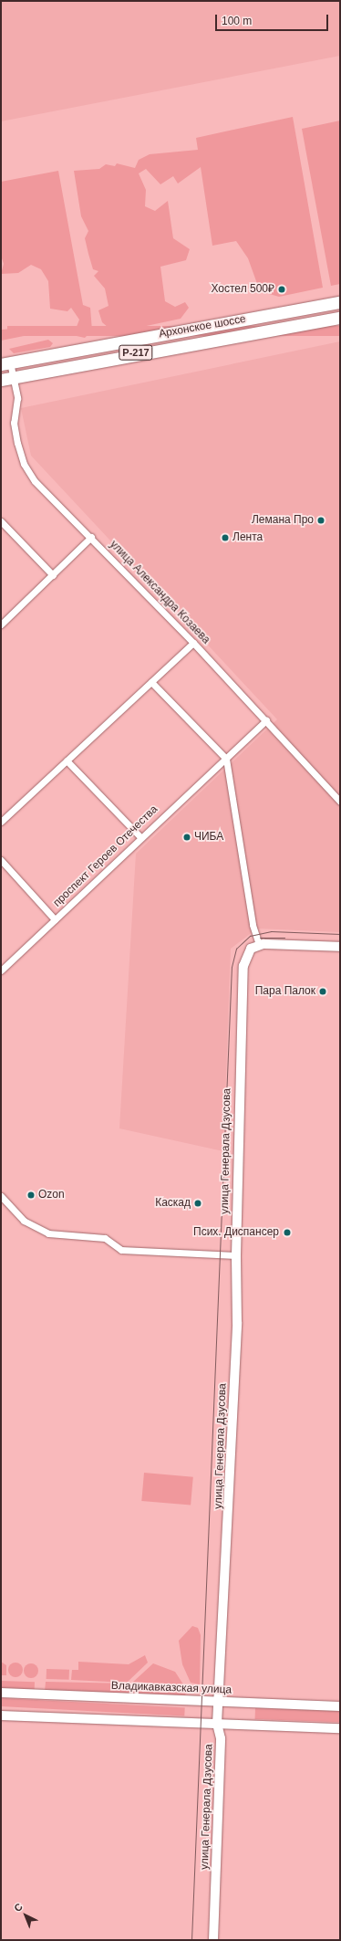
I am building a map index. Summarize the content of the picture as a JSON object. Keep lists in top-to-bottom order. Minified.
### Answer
{"streets":{"highway":["Архонское шоссе","Р-217"],"street":["улица Александра Козаева","проспект Героев Отечества","улица Генерала Дзусова","Владикавказская улица"]},"crossings":[["Архонское шоссе","улица Александра Козаева"],["улица Александра Козаева","проспект Героев Отечества"],["улица Генерала Дзусова","Владикавказская улица"]],"places":["Хостел 500₽","Лемана Про","Лента","ЧИБА","Пара Палок","Ozon","Каскад","Псих. Диспансер"],"scale_bar":"100 m","north":"top left"}
